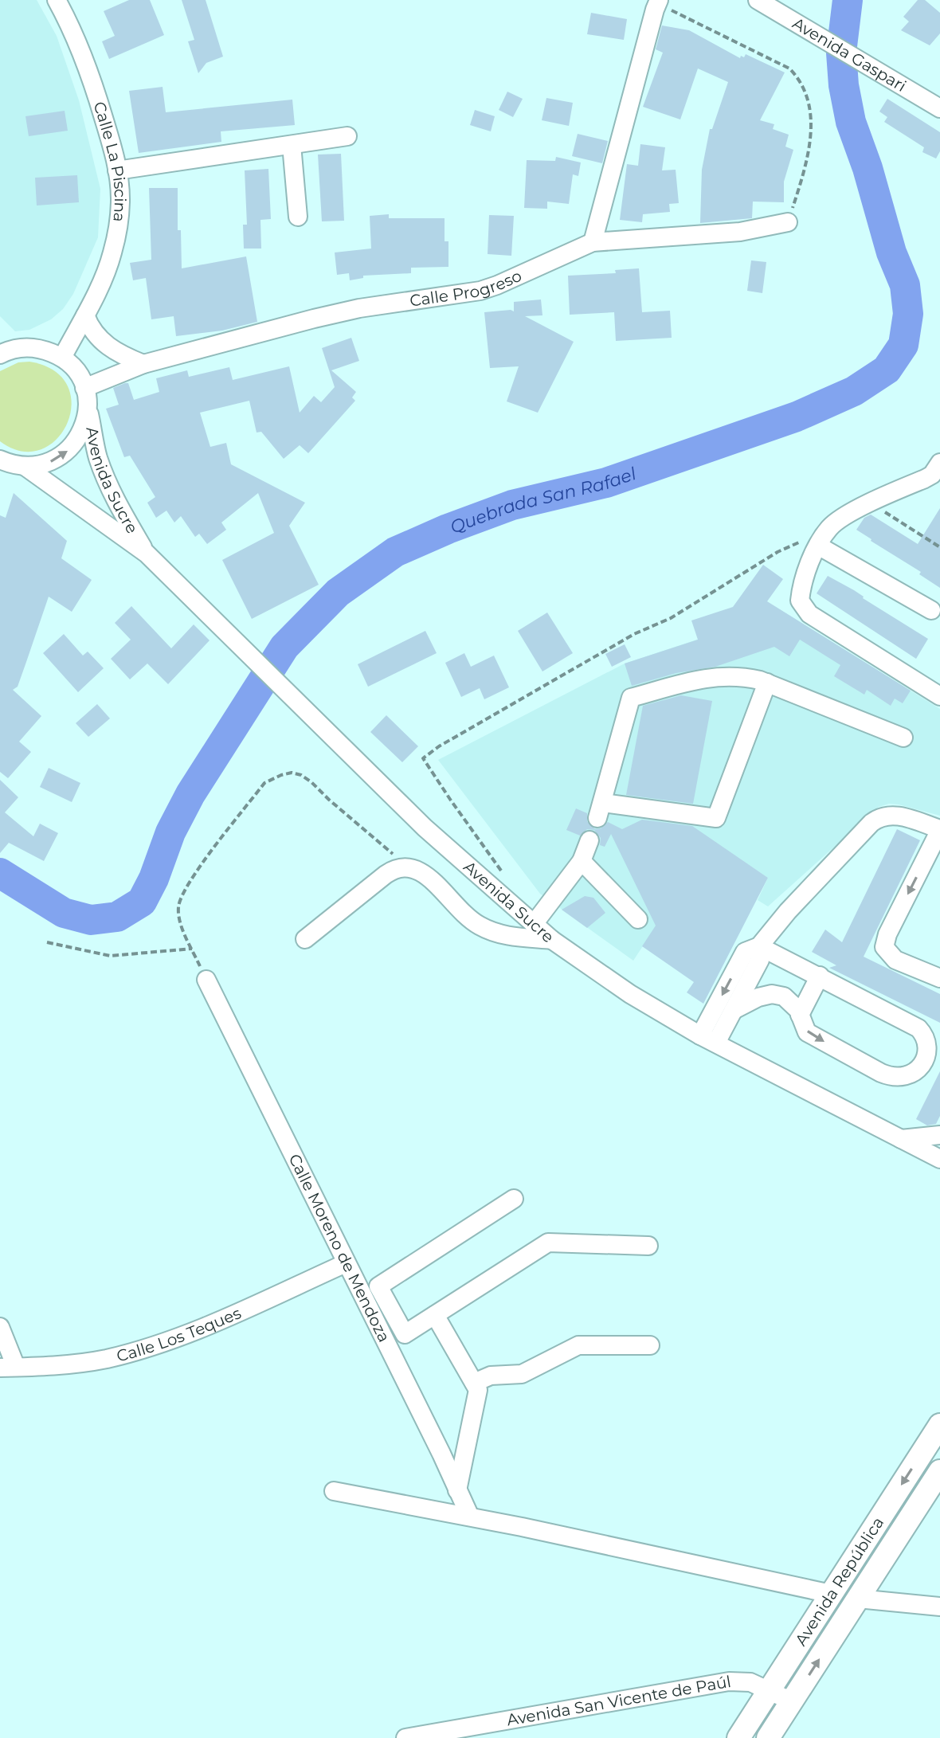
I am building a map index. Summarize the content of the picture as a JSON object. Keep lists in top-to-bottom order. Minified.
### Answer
{"streets":{"main road":["Avenida República"],"street":["Avenida Gaspari","Calle La Piscina","Calle Progreso","Avenida Sucre","Calle Moreno de Mendoza","Calle Los Teques","Avenida San Vicente de Paúl"]},"crossings":[["Calle Progreso","Avenida Sucre"],["Calle Moreno de Mendoza","Calle Los Teques"],["Avenida República","Avenida San Vicente de Paúl"]],"water":["Quebrada San Rafael"]}
